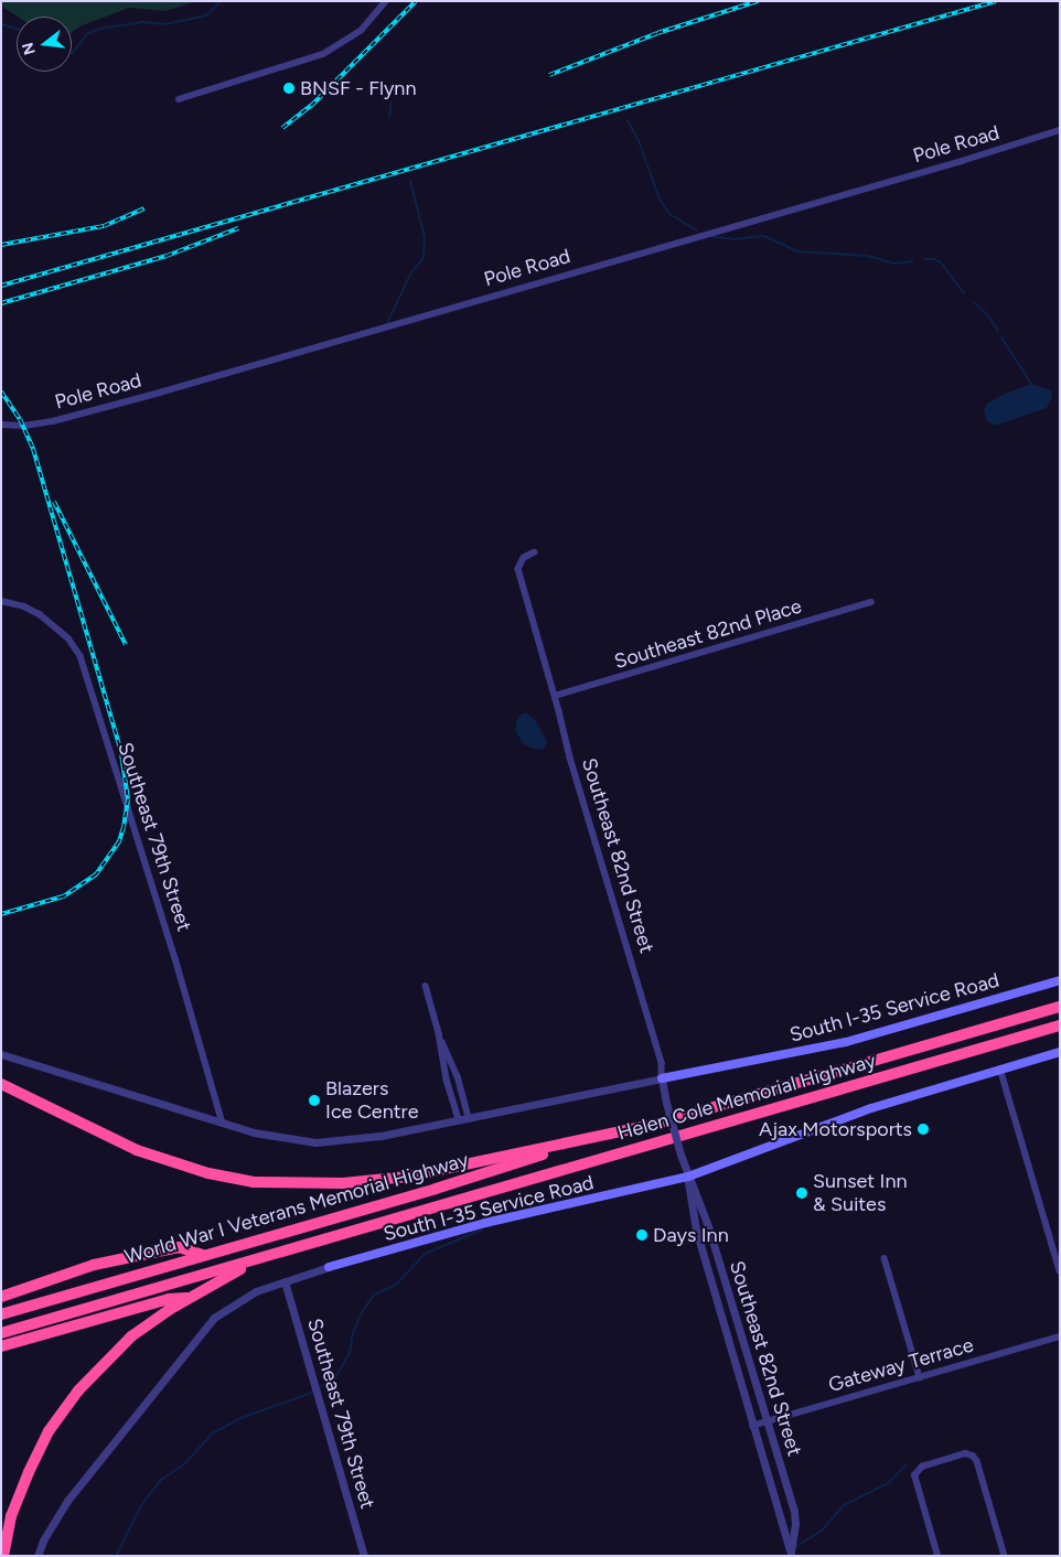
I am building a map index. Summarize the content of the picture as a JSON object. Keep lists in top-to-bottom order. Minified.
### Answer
{"streets":{"highway":["Helen Cole Memorial Highway","World War I Veterans Memorial Highway"],"main road":["South I-35 Service Road"],"street":["Pole Road","Southeast 82nd Place","Southeast 79th Street","Southeast 82nd Street","Gateway Terrace"]},"crossings":[["Southeast 82nd Place","Southeast 82nd Street"],["Southeast 79th Street","South I-35 Service Road"],["Southeast 82nd Street","South I-35 Service Road"],["Southeast 82nd Street","Gateway Terrace"],["Helen Cole Memorial Highway","World War I Veterans Memorial Highway"]],"places":["BNSF - Flynn","Blazers Ice Centre","Ajax Motorsports","Sunset Inn & Suites","Days Inn"],"north":"left"}
